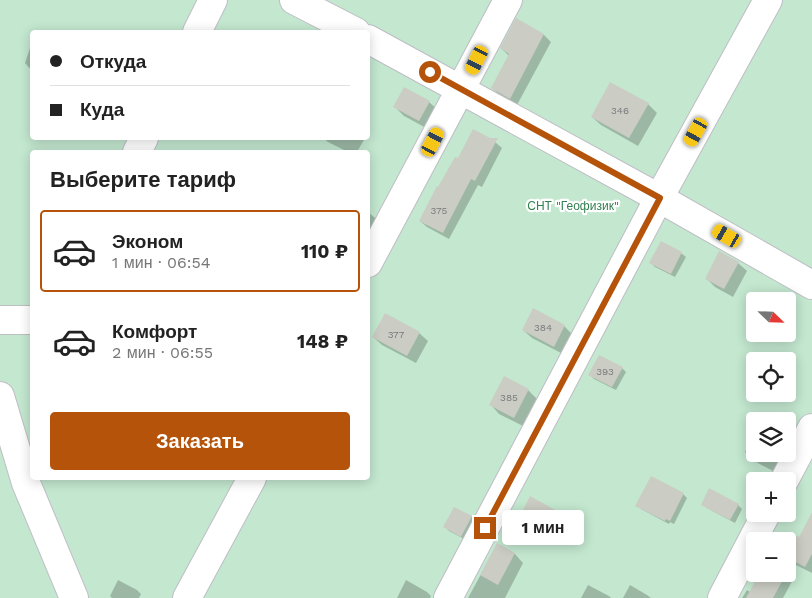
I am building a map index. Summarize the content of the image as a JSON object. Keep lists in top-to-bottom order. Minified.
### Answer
{"parks":["СНТ \"Геофизик\""],"house_numbers":["346","375","384","377","393","385"],"north":"bottom right","page":{"banner":["Откуда","Куда"],"heading":"Выберите тариф","list":[{"name":"Эконом","note":"1 мин · 06:54","value":"110 ₽"},{"name":"Комфорт","note":"2 мин · 06:55","value":"148 ₽"}],"map_buttons":["+","−"],"buttons":"Заказать","bubble":"1 мин"}}
